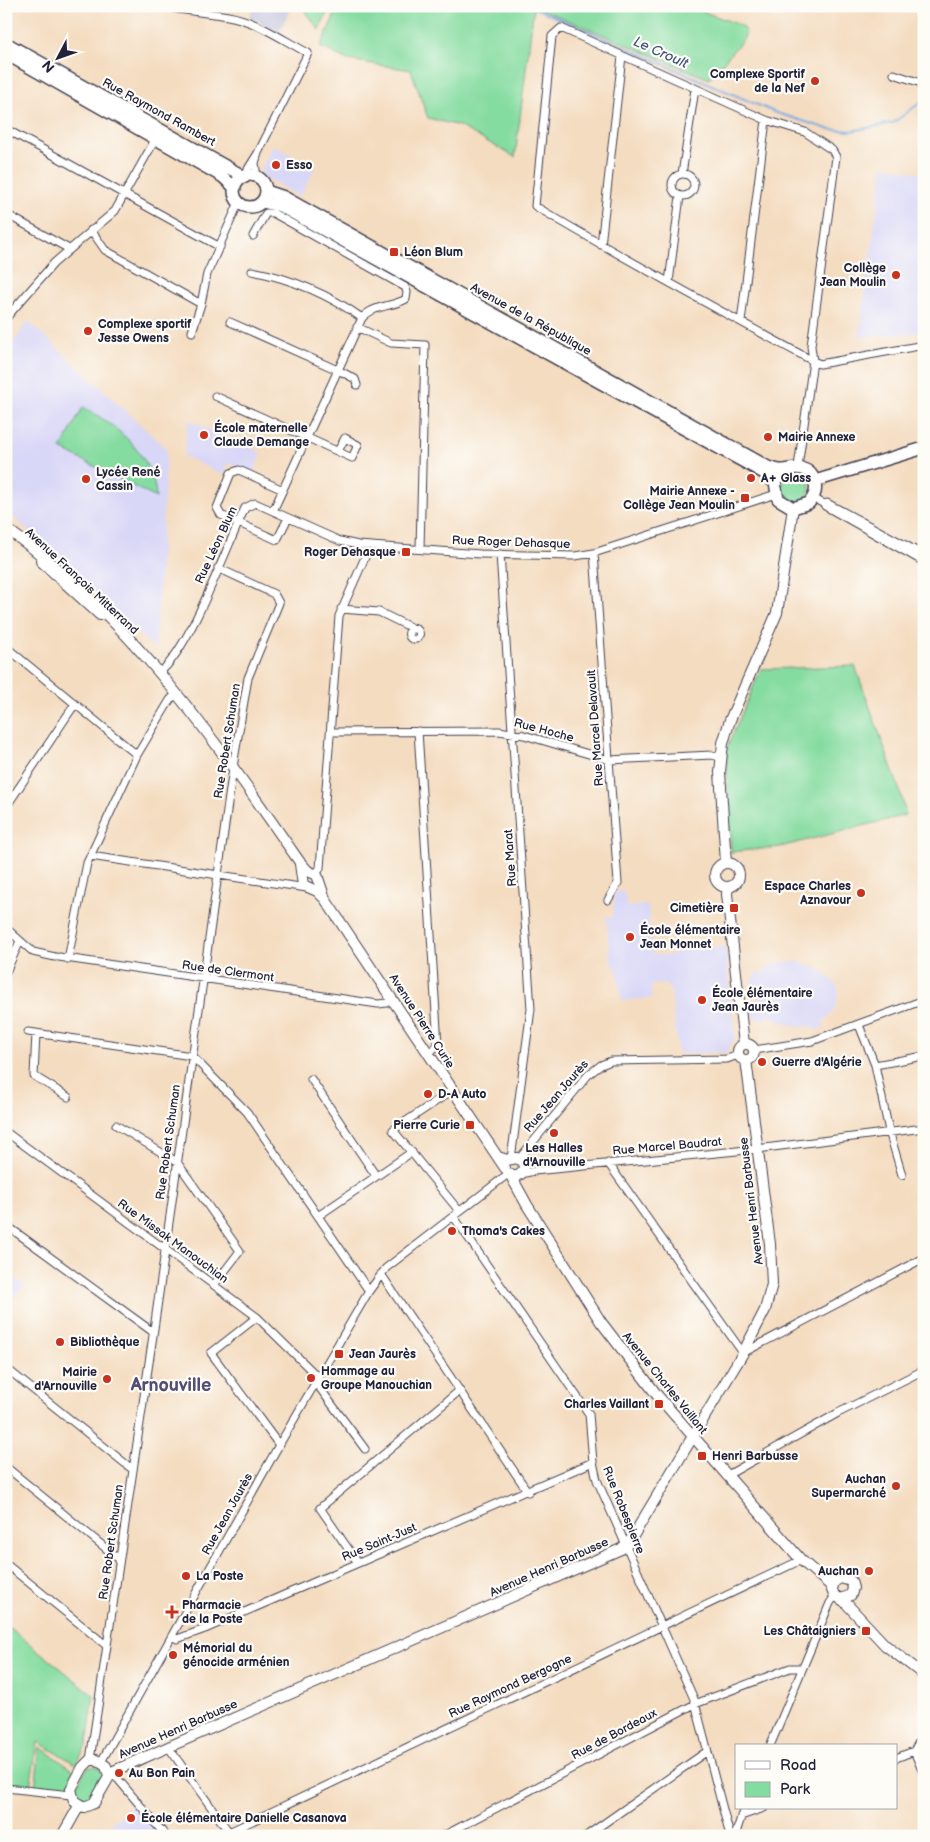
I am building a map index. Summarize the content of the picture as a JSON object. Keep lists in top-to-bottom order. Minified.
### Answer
{"streets":{"main road":["Rue Raymond Rambert","Avenue de la République"],"street":["Rue Roger Dehasque","Rue Léon Blum","Avenue François Mitterrand","Rue Marcel Delavault","Rue Hoche","Rue Robert Schuman","Rue Marat","Rue de Clermont","Avenue Pierre Curie","Rue Jean Jaurès","Rue Marcel Baudrat","Avenue Henri Barbusse","Rue Missak Manouchian","Avenue Charles Vaillant","Rue Robespierre","Rue Saint-Just","Rue Raymond Bergogne","Rue de Bordeaux"]},"crossings":[["Rue Raymond Rambert","Avenue de la République"],["Avenue de la République","Rue Roger Dehasque"],["Rue Roger Dehasque","Rue Léon Blum"],["Rue Roger Dehasque","Rue Marcel Delavault"],["Rue Roger Dehasque","Rue Marat"],["Rue Léon Blum","Avenue François Mitterrand"],["Rue Léon Blum","Rue Robert Schuman"],["Rue Léon Blum","Avenue Pierre Curie"],["Avenue François Mitterrand","Avenue Pierre Curie"],["Rue Marcel Delavault","Rue Hoche"],["Rue Hoche","Rue Marat"],["Rue Robert Schuman","Rue de Clermont"],["Rue Robert Schuman","Avenue Pierre Curie"],["Rue Robert Schuman","Rue Jean Jaurès"],["Rue Robert Schuman","Avenue Henri Barbusse"],["Rue Robert Schuman","Rue Missak Manouchian"],["Rue Marat","Avenue Pierre Curie"],["Rue Marat","Rue Jean Jaurès"],["Rue Marat","Rue Marcel Baudrat"],["Rue Marat","Avenue Charles Vaillant"],["Rue de Clermont","Avenue Pierre Curie"],["Avenue Pierre Curie","Rue Jean Jaurès"],["Avenue Pierre Curie","Rue Marcel Baudrat"],["Avenue Pierre Curie","Avenue Charles Vaillant"],["Rue Jean Jaurès","Rue Marcel Baudrat"],["Rue Jean Jaurès","Avenue Henri Barbusse"],["Rue Jean Jaurès","Rue Missak Manouchian"],["Rue Jean Jaurès","Avenue Charles Vaillant"],["Rue Jean Jaurès","Rue Robespierre"],["Rue Jean Jaurès","Rue Saint-Just"],["Rue Marcel Baudrat","Avenue Henri Barbusse"],["Rue Marcel Baudrat","Avenue Charles Vaillant"],["Avenue Henri Barbusse","Avenue Charles Vaillant"],["Avenue Henri Barbusse","Rue Robespierre"],["Avenue Charles Vaillant","Rue Raymond Bergogne"],["Rue Robespierre","Rue Saint-Just"],["Rue Robespierre","Rue Raymond Bergogne"],["Rue Robespierre","Rue de Bordeaux"]],"districts":["Arnouville"],"water":["Le Croult"],"places":{"other":["Complexe Sportif de la Nef","Esso","Collège Jean Moulin","Complexe sportif Jesse Owens","École maternelle Claude Demange","Mairie Annexe","A+ Glass","Lycée René Cassin","Espace Charles Aznavour","École élémentaire Jean Monnet","École élémentaire Jean Jaurès","Guerre d'Algérie","D-A Auto","Les Halles d'Arnouville","Thoma's Cakes","Bibliothèque","Hommage au Groupe Manouchian","Mairie d'Arnouville","Auchan Supermarché","Auchan","La Poste","Mémorial du génocide arménien","Au Bon Pain","École élémentaire Danielle Casanova"],"transit":["Léon Blum","Mairie Annexe - Collège Jean Moulin","Roger Dehasque","Cimetière","Pierre Curie","Jean Jaurès","Charles Vaillant","Henri Barbusse","Les Châtaigniers"],"health":["Pharmacie de la Poste"]},"legend":["Road","Park"],"north":"bottom left"}
